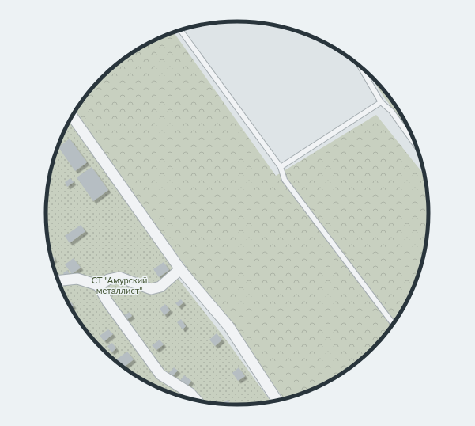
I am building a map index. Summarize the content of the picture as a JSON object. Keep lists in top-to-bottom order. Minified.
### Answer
{"parks":["СТ \"Амурский металлист\""]}
